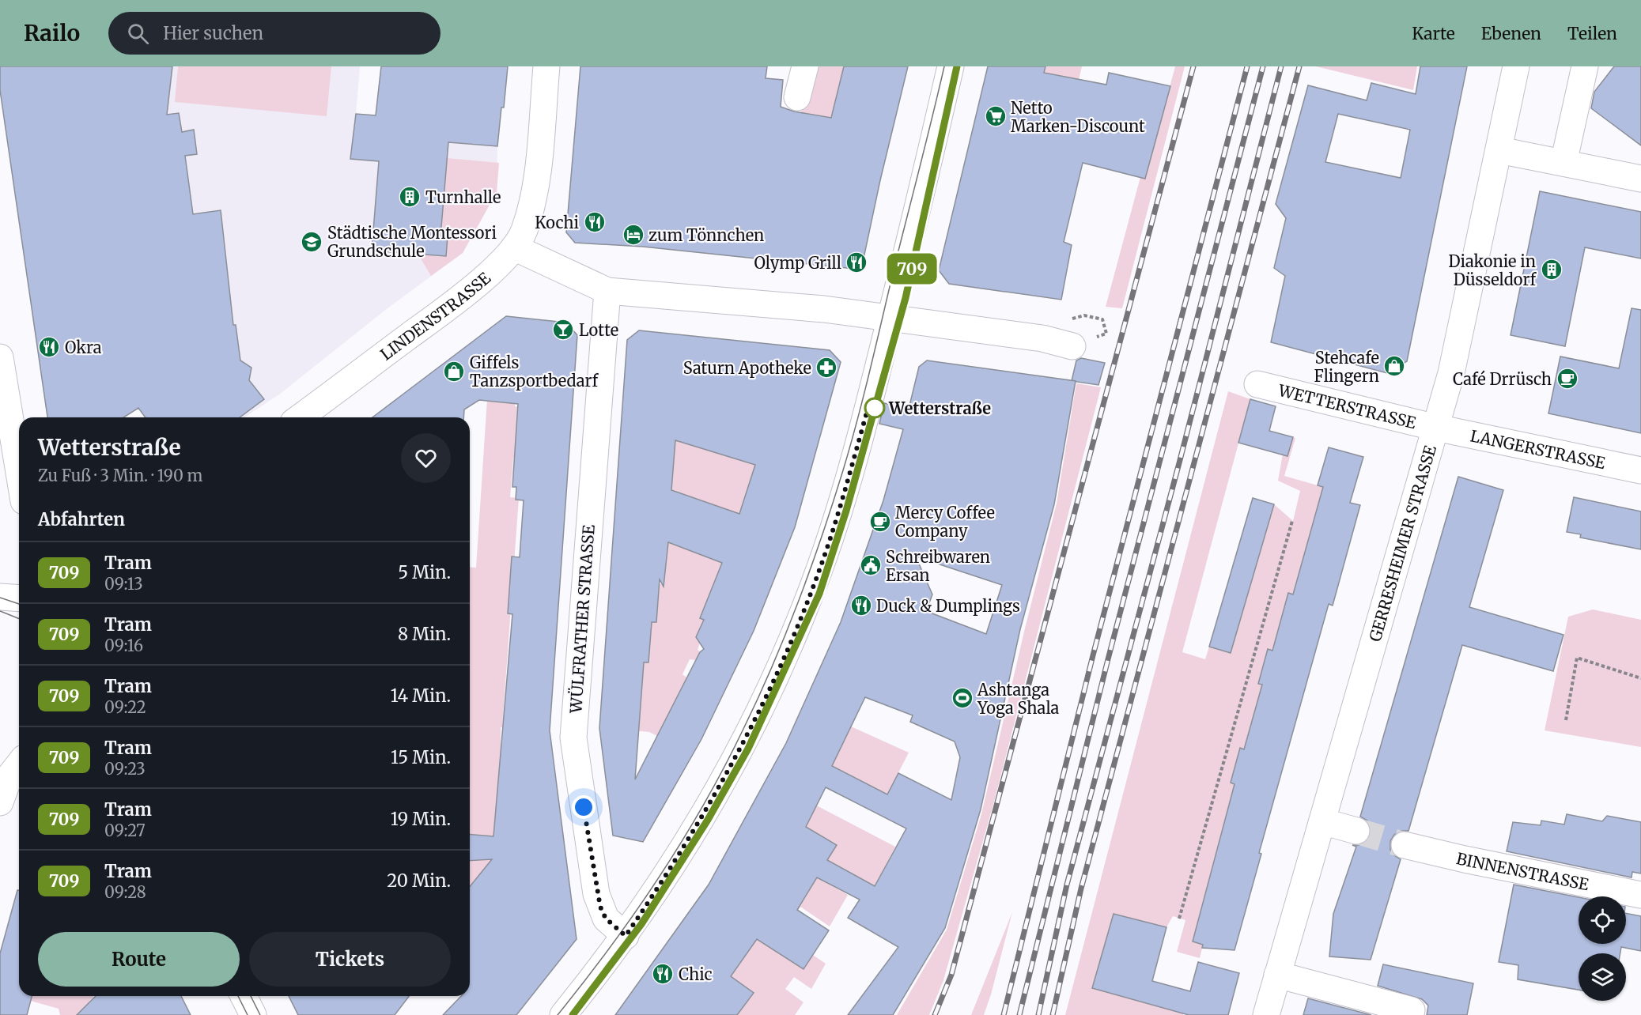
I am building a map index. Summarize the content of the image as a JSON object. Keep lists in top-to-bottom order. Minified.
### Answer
{"streets":{"street":["LINDENSTRASSE","WETTERSTRASSE","LANGERSTRASSE","GERRESHEIMER STRASSE","WÜLFRATHER STRASSE","BINNENSTRASSE"]},"crossings":[["WETTERSTRASSE","LANGERSTRASSE"],["WETTERSTRASSE","GERRESHEIMER STRASSE"],["LANGERSTRASSE","GERRESHEIMER STRASSE"]],"places":{"supermarket":["Netto Marken-Discount"],"building":["Turnhalle","Diakonie in Düsseldorf"],"restaurant":["Kochi","Olymp Grill","Okra","Duck & Dumplings","Chic"],"hotel":["zum Tönnchen"],"school or university":["Städtische Montessori Grundschule"],"bar":["Lotte"],"shop":["Stehcafe Flingern","Giffels Tanzsportbedarf"],"pharmacy":["Saturn Apotheke"],"cafe":["Café Drrüsch","Mercy Coffee Company"],"other":["Wetterstraße"],"public building":["Schreibwaren Ersan"],"sports":["Ashtanga Yoga Shala"]},"lines":["tram line 709"],"page":{"header":"Railo","search":"Hier suchen","nav":["Karte","Ebenen","Teilen"],"on_map":"709","heading":[["Wetterstraße","Zu Fuß · 3 Min. · 190 m"],"Abfahrten"],"list":[{"mark":"709","name":"Tram","note":"09:13","value":"5 Min."},{"mark":"709","name":"Tram","note":"09:16","value":"8 Min."},{"mark":"709","name":"Tram","note":"09:22","value":"14 Min."},{"mark":"709","name":"Tram","note":"09:23","value":"15 Min."},{"mark":"709","name":"Tram","note":"09:27","value":"19 Min."},{"mark":"709","name":"Tram","note":"09:28","value":"20 Min."}],"buttons":["Route","Tickets"]}}
